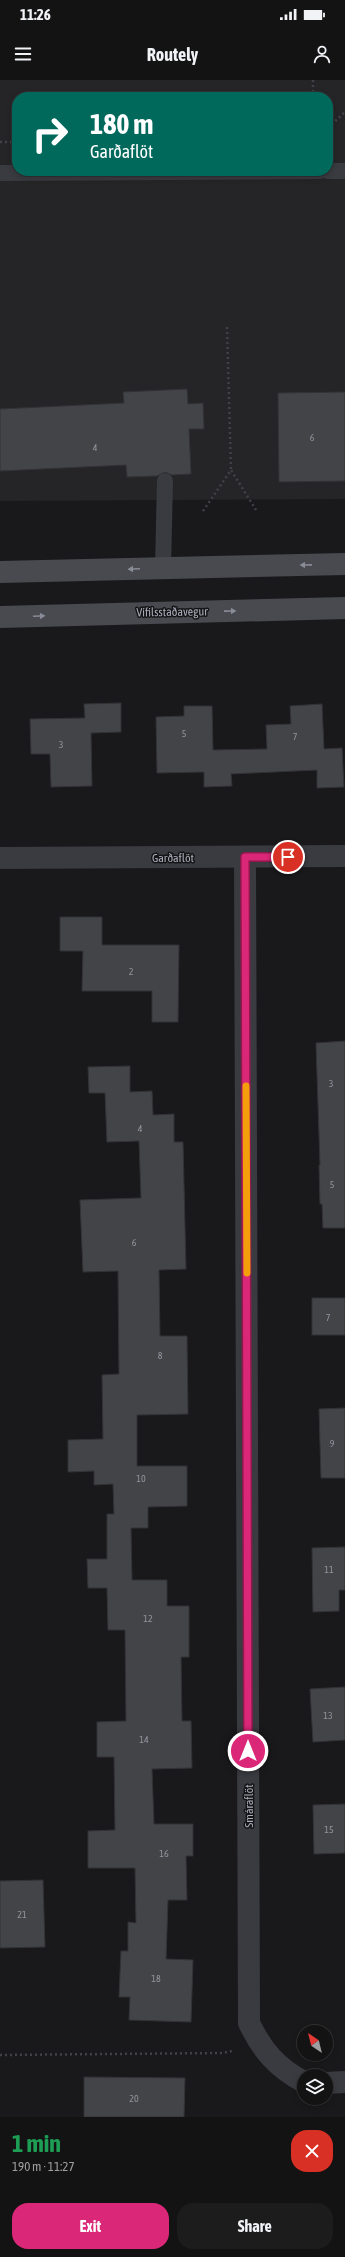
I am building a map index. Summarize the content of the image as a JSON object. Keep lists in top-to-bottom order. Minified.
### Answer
{"streets":{"main road":["Vífilsstaðavegur"],"street":["Garðaflöt","Smáraflöt"]},"crossings":[["Garðaflöt","Smáraflöt"]],"house_numbers":["6","4","5","7","3","2","3","4","5","6","7","8","9","10","11","12","13","14","15","16","21","18","20"],"north":"top left","page":{"status":"11:26","header":"Routely","turn":["180 m","Garðaflöt"],"heading":["1 min","190 m · 11:27"],"buttons":["Exit","Share"]}}
